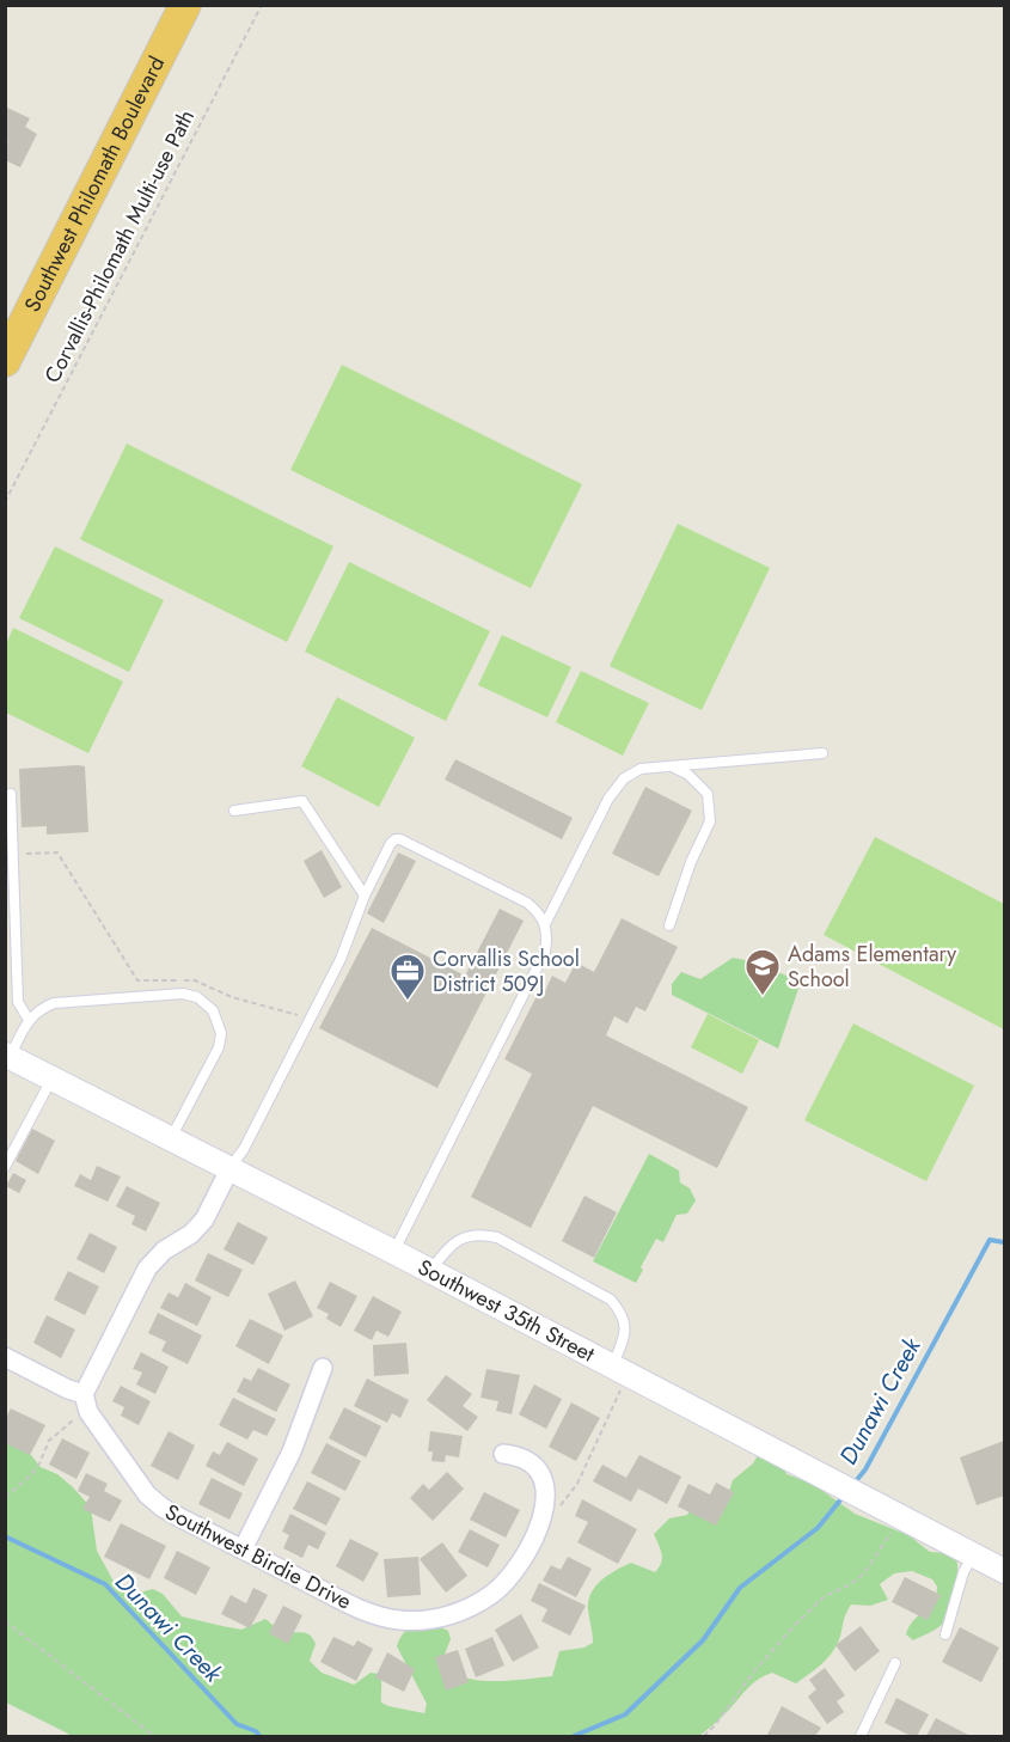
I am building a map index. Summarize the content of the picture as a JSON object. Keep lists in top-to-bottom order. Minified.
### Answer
{"streets":{"highway":["Southwest Philomath Boulevard"],"street":["Southwest 35th Street","Southwest Birdie Drive"],"path":["Corvallis-Philomath Multi-use Path"]},"water":["Dunawi Creek"],"places":{"school or university":["Adams Elementary School"],"office":["Corvallis School District 509J"]}}
